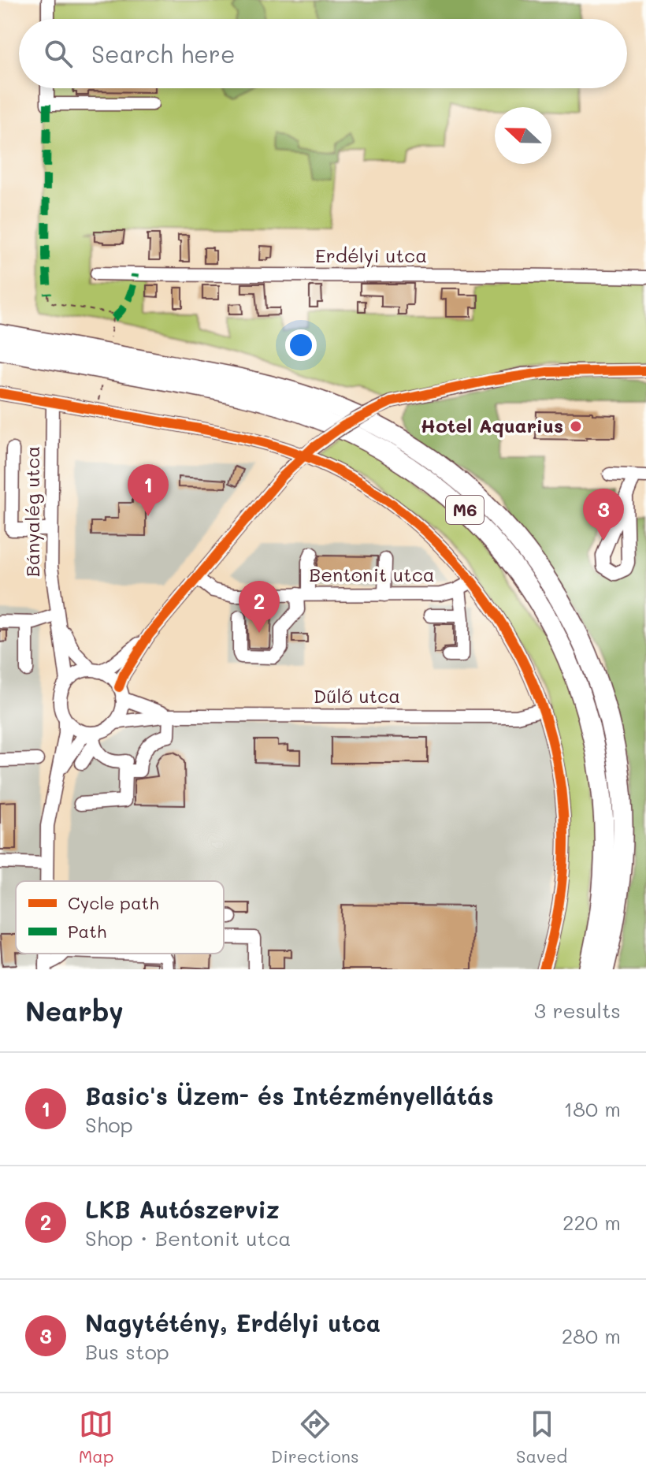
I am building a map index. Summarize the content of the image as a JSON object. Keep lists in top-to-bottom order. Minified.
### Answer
{"streets":{"highway":["M6"],"street":["Erdélyi utca","Bányalég utca","Bentonit utca","Dűlő utca"]},"crossings":[["Bányalég utca","Dűlő utca"]],"places":["Hotel Aquarius"],"legend":["Cycle path","Path"],"north":"left","page":{"search":"Search here","pins":["1","3","2"],"heading":["Nearby","3 results"],"list":[{"mark":"1","name":"Basic's Üzem- és Intézményellátás","note":"Shop","value":"180 m"},{"mark":"2","name":"LKB Autószerviz","note":"Shop · Bentonit utca","value":"220 m"},{"mark":"3","name":"Nagytétény, Erdélyi utca","note":"Bus stop","value":"280 m"}],"nav":["Map","Directions","Saved"]}}
